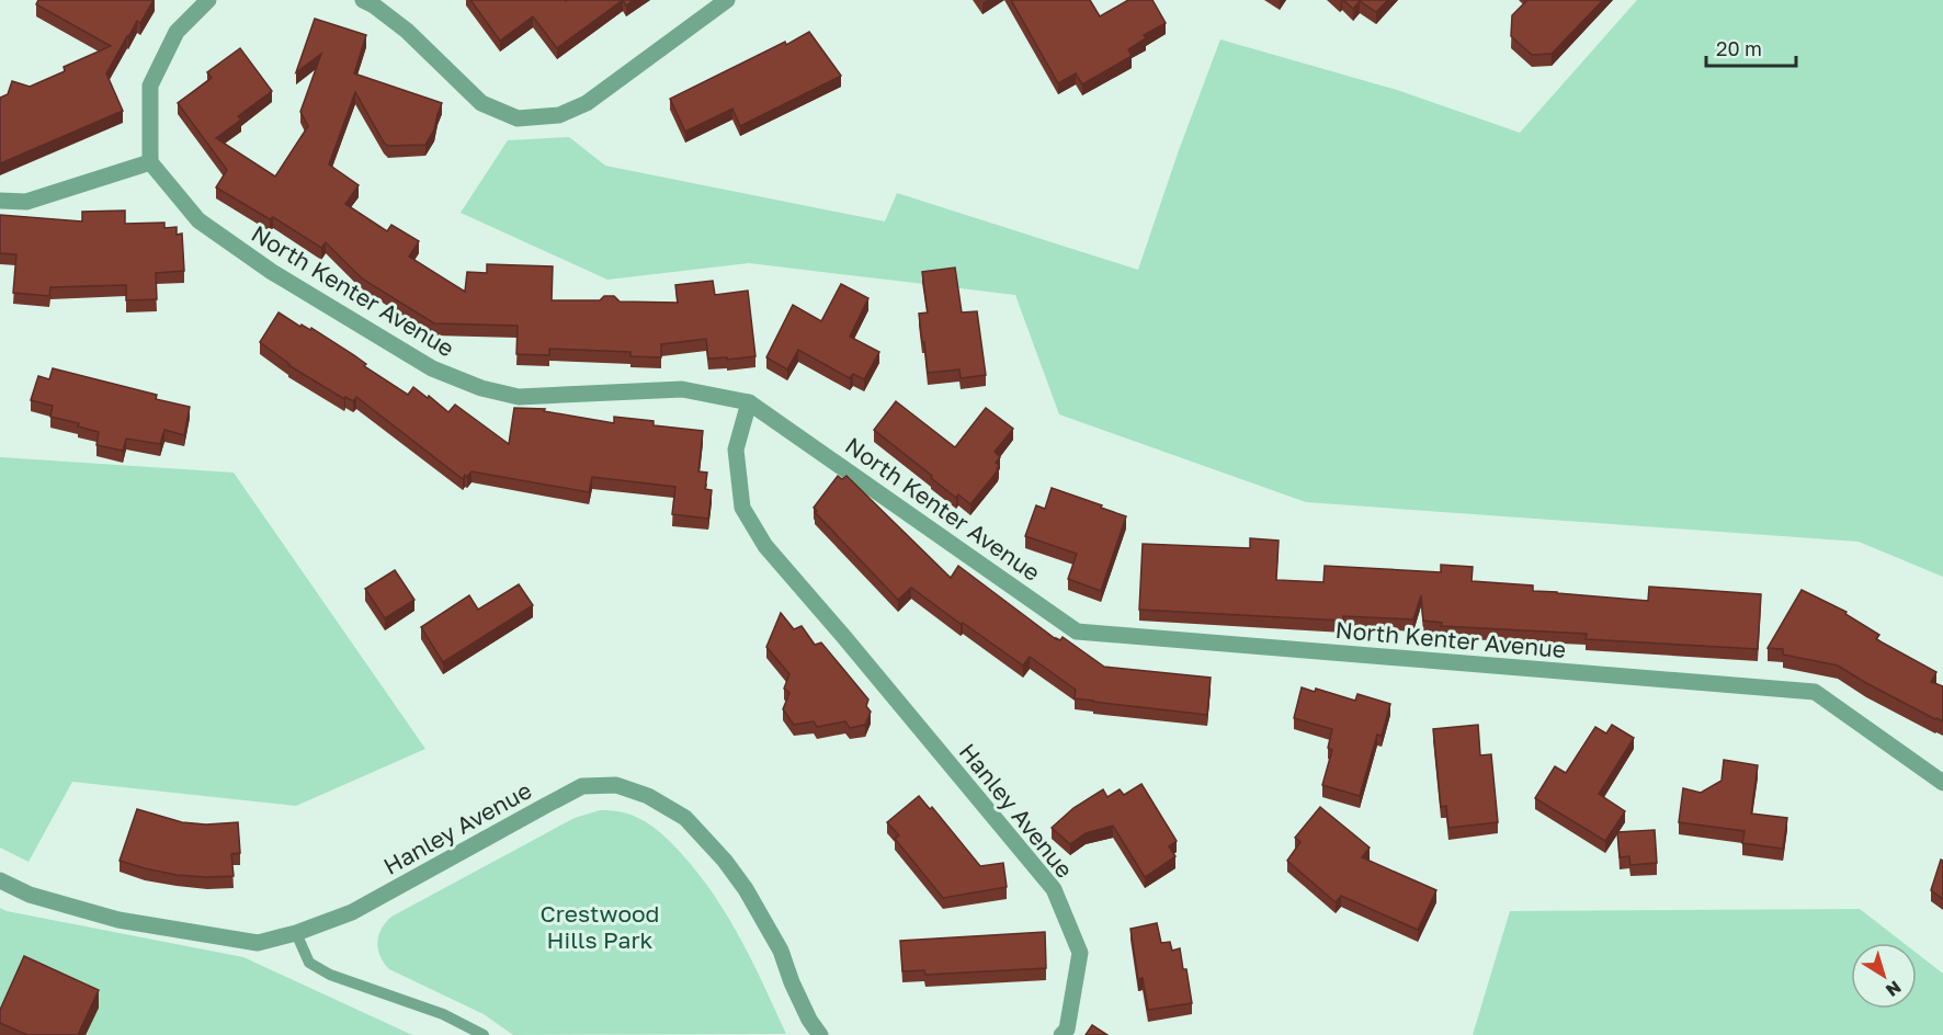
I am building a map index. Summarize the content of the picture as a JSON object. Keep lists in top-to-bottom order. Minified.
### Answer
{"streets":{"street":["North Kenter Avenue","Hanley Avenue"]},"crossings":[["North Kenter Avenue","Hanley Avenue"]],"parks":["Crestwood Hills Park"],"scale_bar":"20 m","north":"bottom right"}
